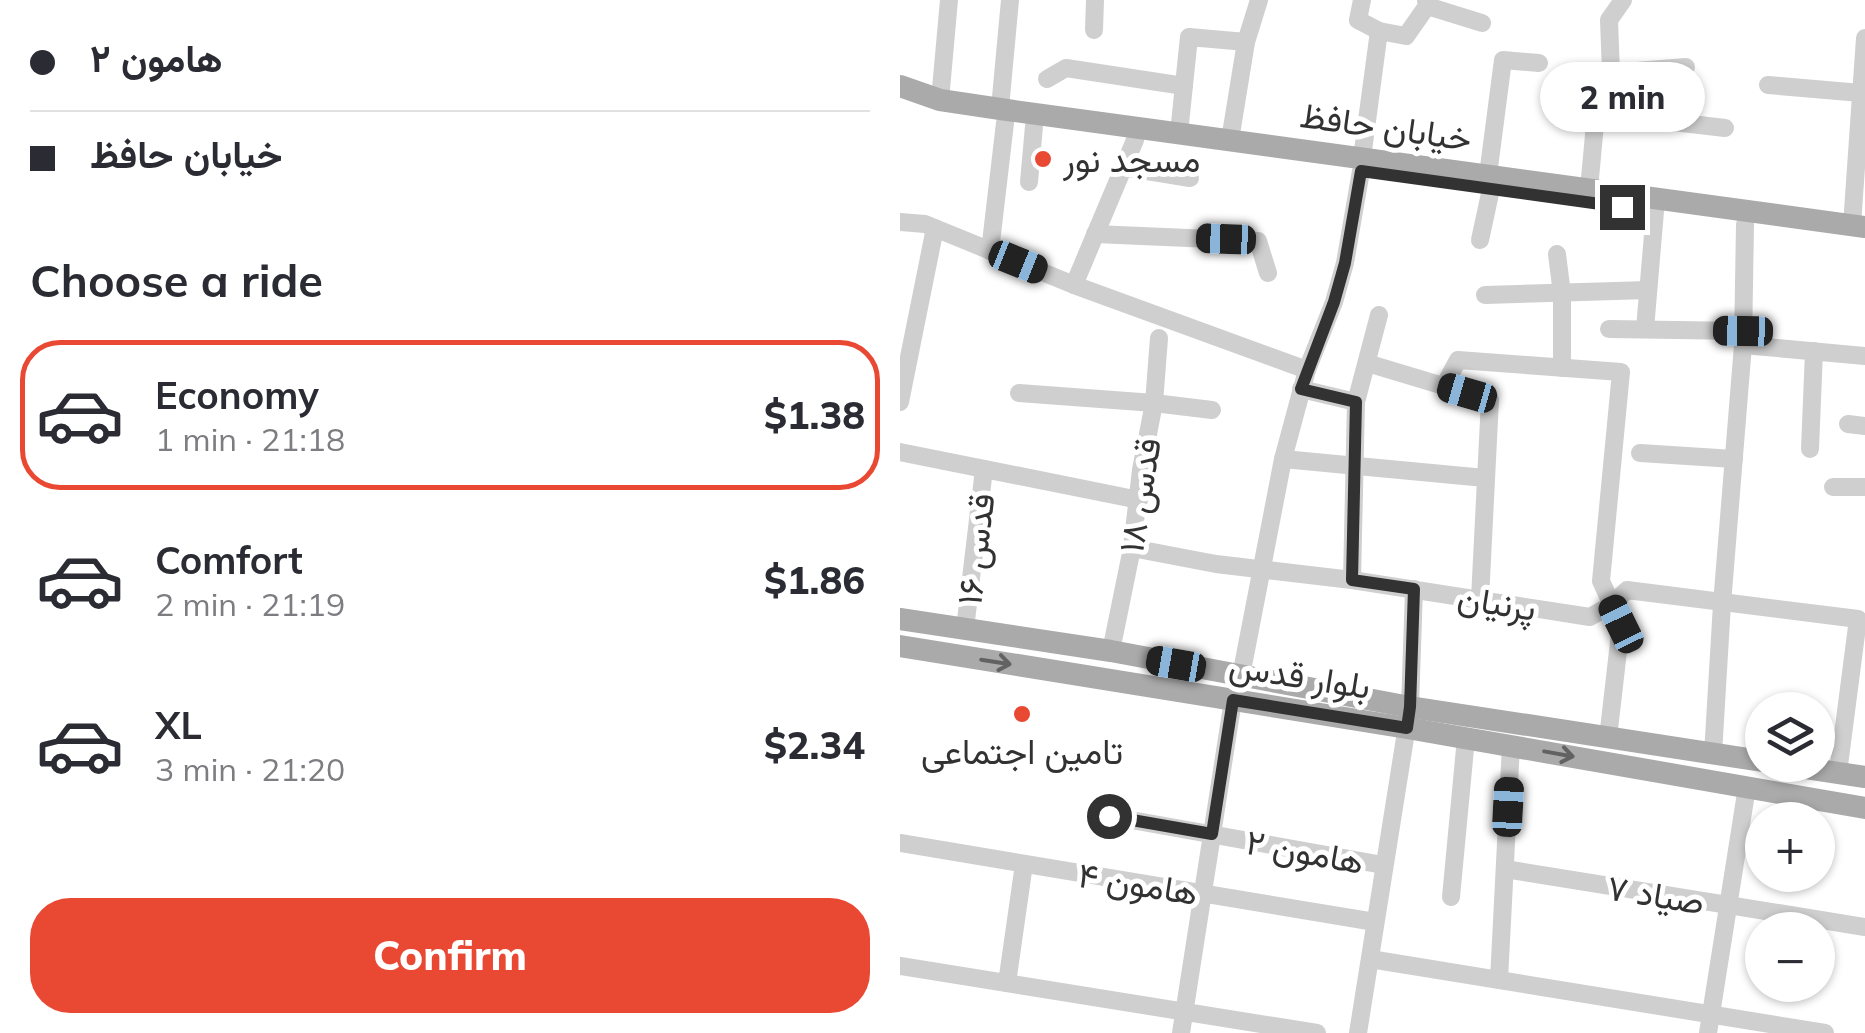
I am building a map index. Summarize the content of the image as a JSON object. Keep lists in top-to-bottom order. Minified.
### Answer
{"streets":{"main road":["خیابان حافظ","بلوار قدس"],"street":["قدس ۱۸","قدس ۱۶","پرنیان","هامون ۲","هامون ۴","صیاد ۷"]},"crossings":[["قدس ۱۸","پرنیان"],["قدس ۱۸","بلوار قدس"],["قدس ۱۶","بلوار قدس"]],"places":["مسجد نور","تامین اجتماعی"],"page":{"banner":["هامون ۲","خیابان حافظ"],"bubble":"2 min","heading":"Choose a ride","list":[{"name":"Economy","note":"1 min · 21:18","value":"$1.38"},{"name":"Comfort","note":"2 min · 21:19","value":"$1.86"},{"name":"XL","note":"3 min · 21:20","value":"$2.34"}],"map_buttons":["+","−"],"buttons":"Confirm"}}
